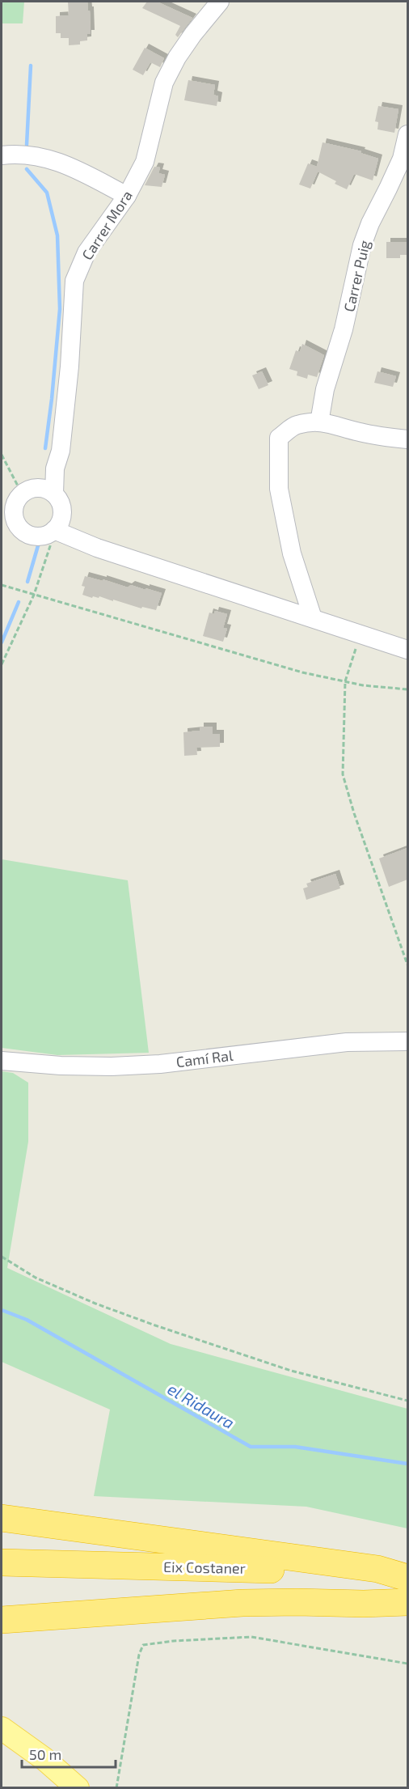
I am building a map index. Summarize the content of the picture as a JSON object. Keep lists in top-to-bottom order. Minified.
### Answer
{"streets":{"highway":["Eix Costaner"],"street":["Carrer Mora","Carrer Puig","Camí Ral"]},"water":["el Ridaura"],"scale_bar":"50 m"}
